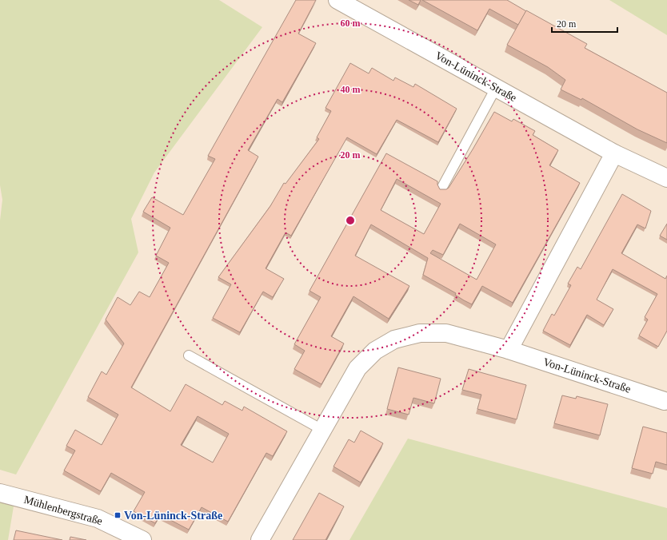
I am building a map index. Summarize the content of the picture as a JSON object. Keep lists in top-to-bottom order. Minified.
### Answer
{"streets":{"street":["Von-Lüninck-Straße","Mühlenbergstraße"]},"places":{"transit":["Von-Lüninck-Straße"]},"scale_bar":"20 m","rings":["60 m","40 m","20 m"]}
